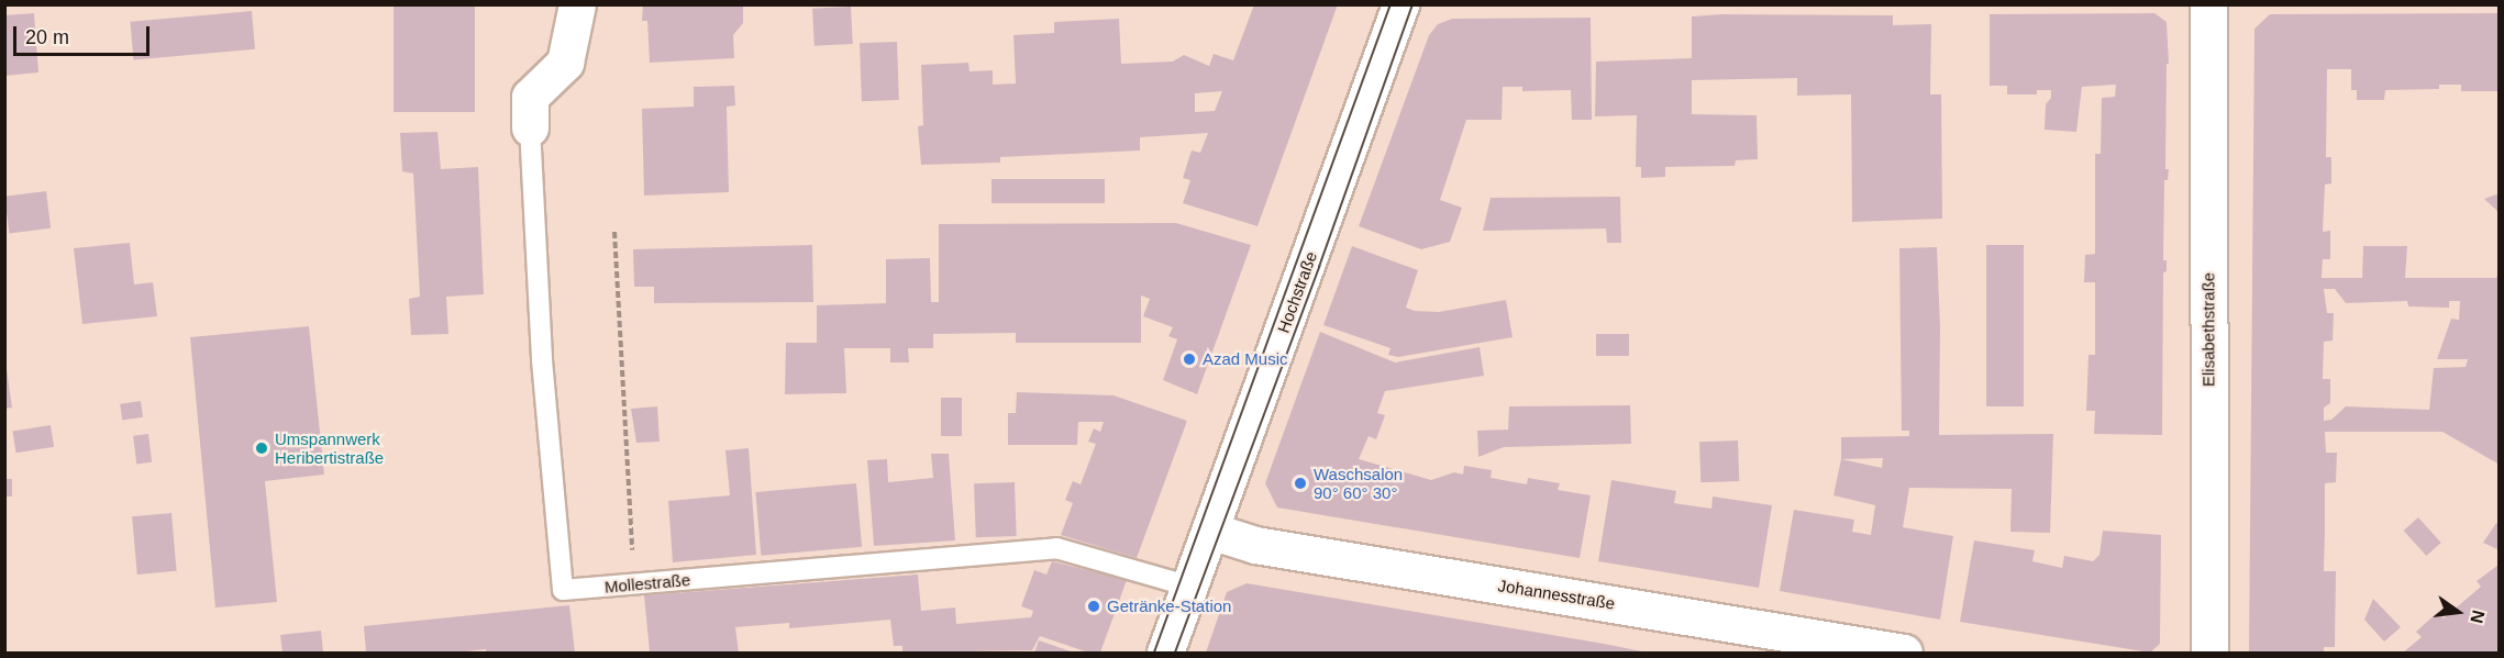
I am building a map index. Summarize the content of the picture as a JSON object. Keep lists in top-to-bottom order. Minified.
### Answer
{"streets":{"street":["Hochstraße","Elisabethstraße","Johannesstraße"],"lane":["Mollestraße"]},"crossings":[["Hochstraße","Mollestraße"],["Hochstraße","Johannesstraße"]],"places":["Azad Music","Umspannwerk Heribertistraße","Waschsalon 90° 60° 30°","Getränke-Station"],"scale_bar":"20 m","north":"right"}
